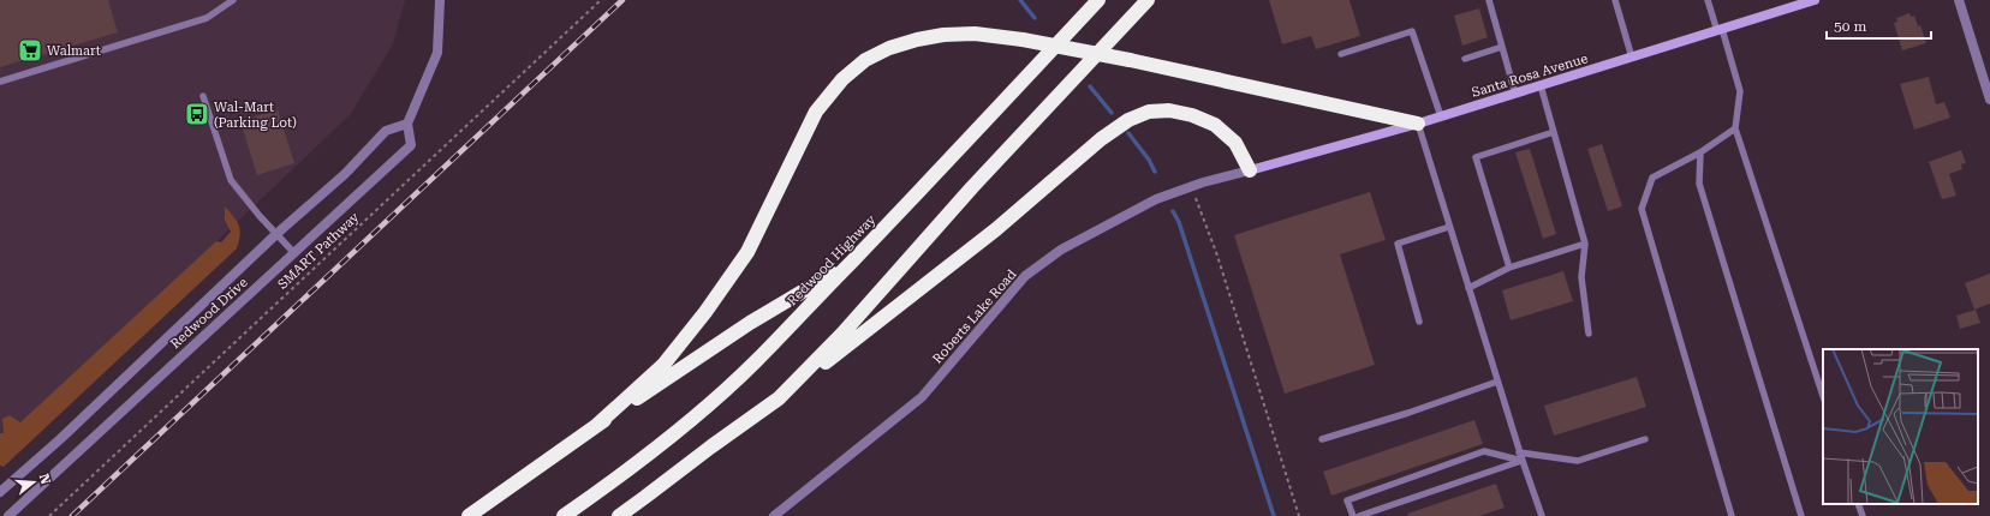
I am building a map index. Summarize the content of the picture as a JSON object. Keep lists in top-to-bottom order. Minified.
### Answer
{"streets":{"highway":["Redwood Highway"],"main road":["Santa Rosa Avenue"],"street":["Redwood Drive","Roberts Lake Road"],"path":["SMART Pathway"]},"crossings":[["Santa Rosa Avenue","Roberts Lake Road"]],"places":{"supermarket":["Walmart"],"bus stop":["Wal-Mart (Parking Lot)"]},"scale_bar":"50 m","north":"right"}
